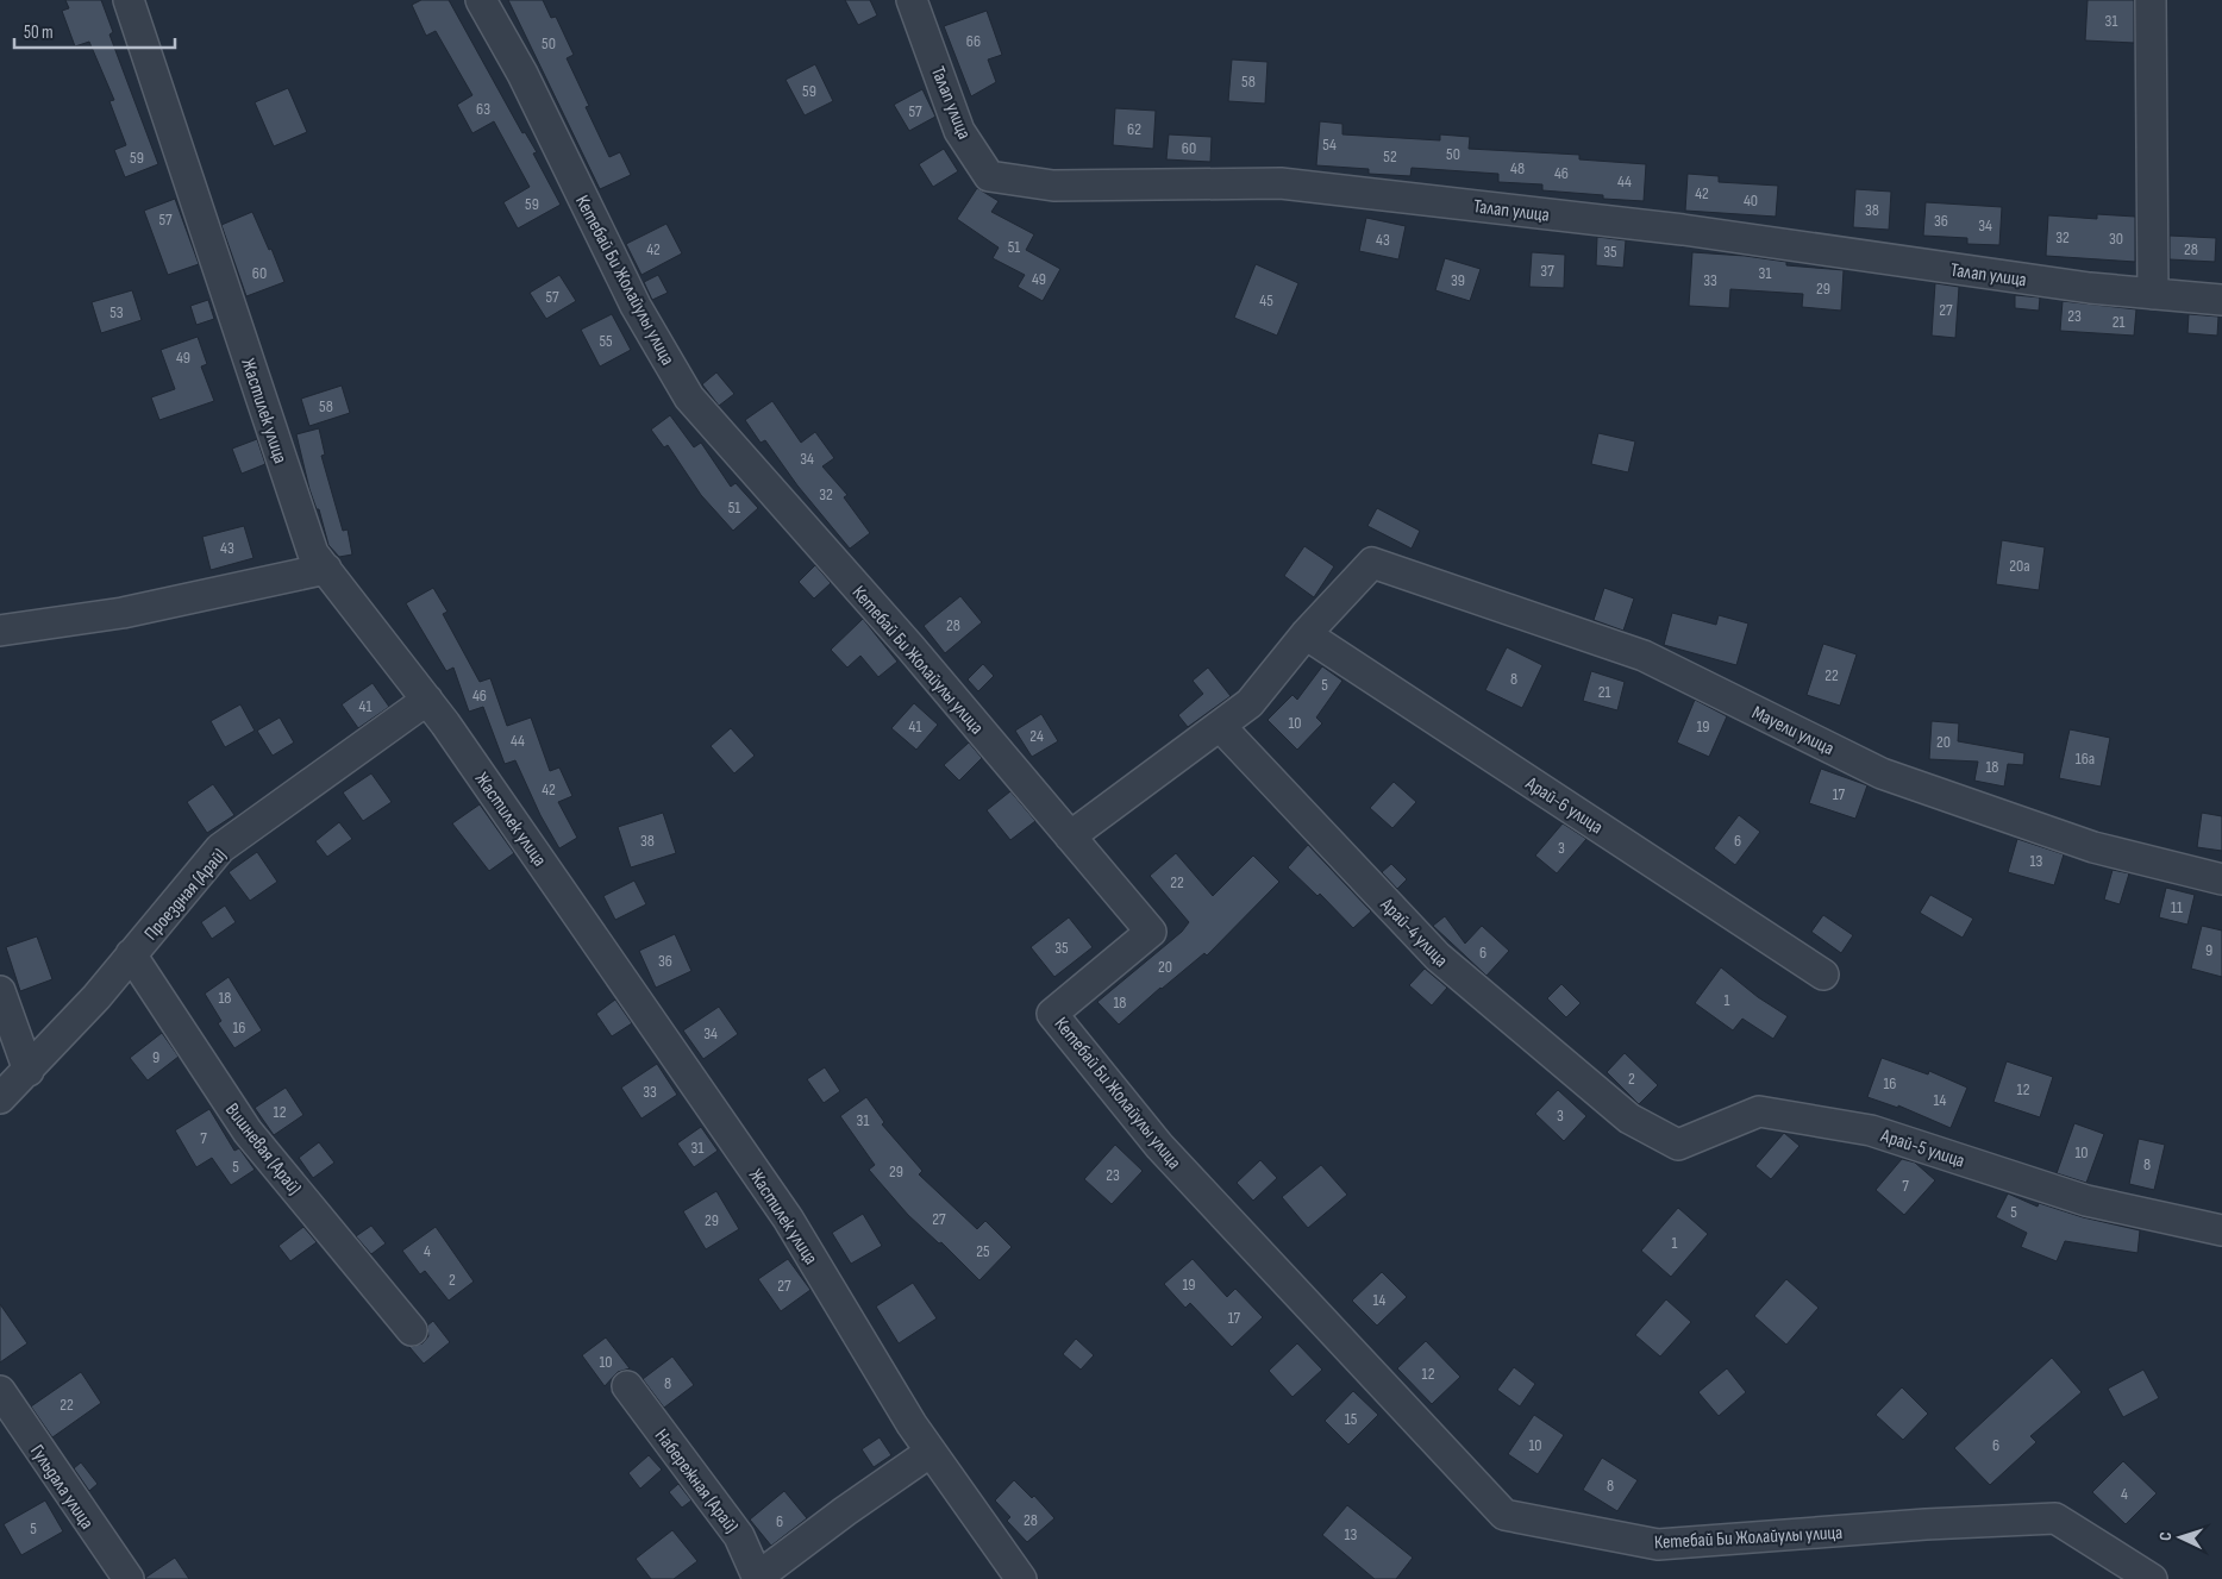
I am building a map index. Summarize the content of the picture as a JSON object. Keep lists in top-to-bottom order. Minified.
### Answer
{"streets":{"street":["Талап улица","Кетебай Би Жолайулы улица","Жастилек улица","Мауели улица","Арай-6 улица","Проездная (Арай)","Арай-4 улица","Арай-5 улица","Вишневая (Арай)","Набережная (Арай)","Гульдала улица"]},"crossings":[["Жастилек улица","Проездная (Арай)"],["Мауели улица","Арай-6 улица"],["Проездная (Арай)","Вишневая (Арай)"],["Арай-4 улица","Арай-5 улица"]],"house_numbers":["31","66","50","58","59","63","57","62","54","60","50","52","59","48","46","44","42","40","59","38","57","36","34","32","30","43","51","42","28","35","37","60","31","49","39","33","29","57","45","27","53","23","21","55","49","58","34","32","51","43","20а","28","22","8","5","21","46","41","10","41","19","24","44","20","16а","18","42","17","38","6","3","13","22","11","35","9","6","36","20","18","1","18","16","34","9","2","16","12","33","14","12","3","31","7","31","10","8","5","29","23","7","5","27","29","1","4","25","2","19","27","14","17","10","12","8","22","15","10","6","8","4","28","6","5","13"],"scale_bar":"50 m","north":"left"}
